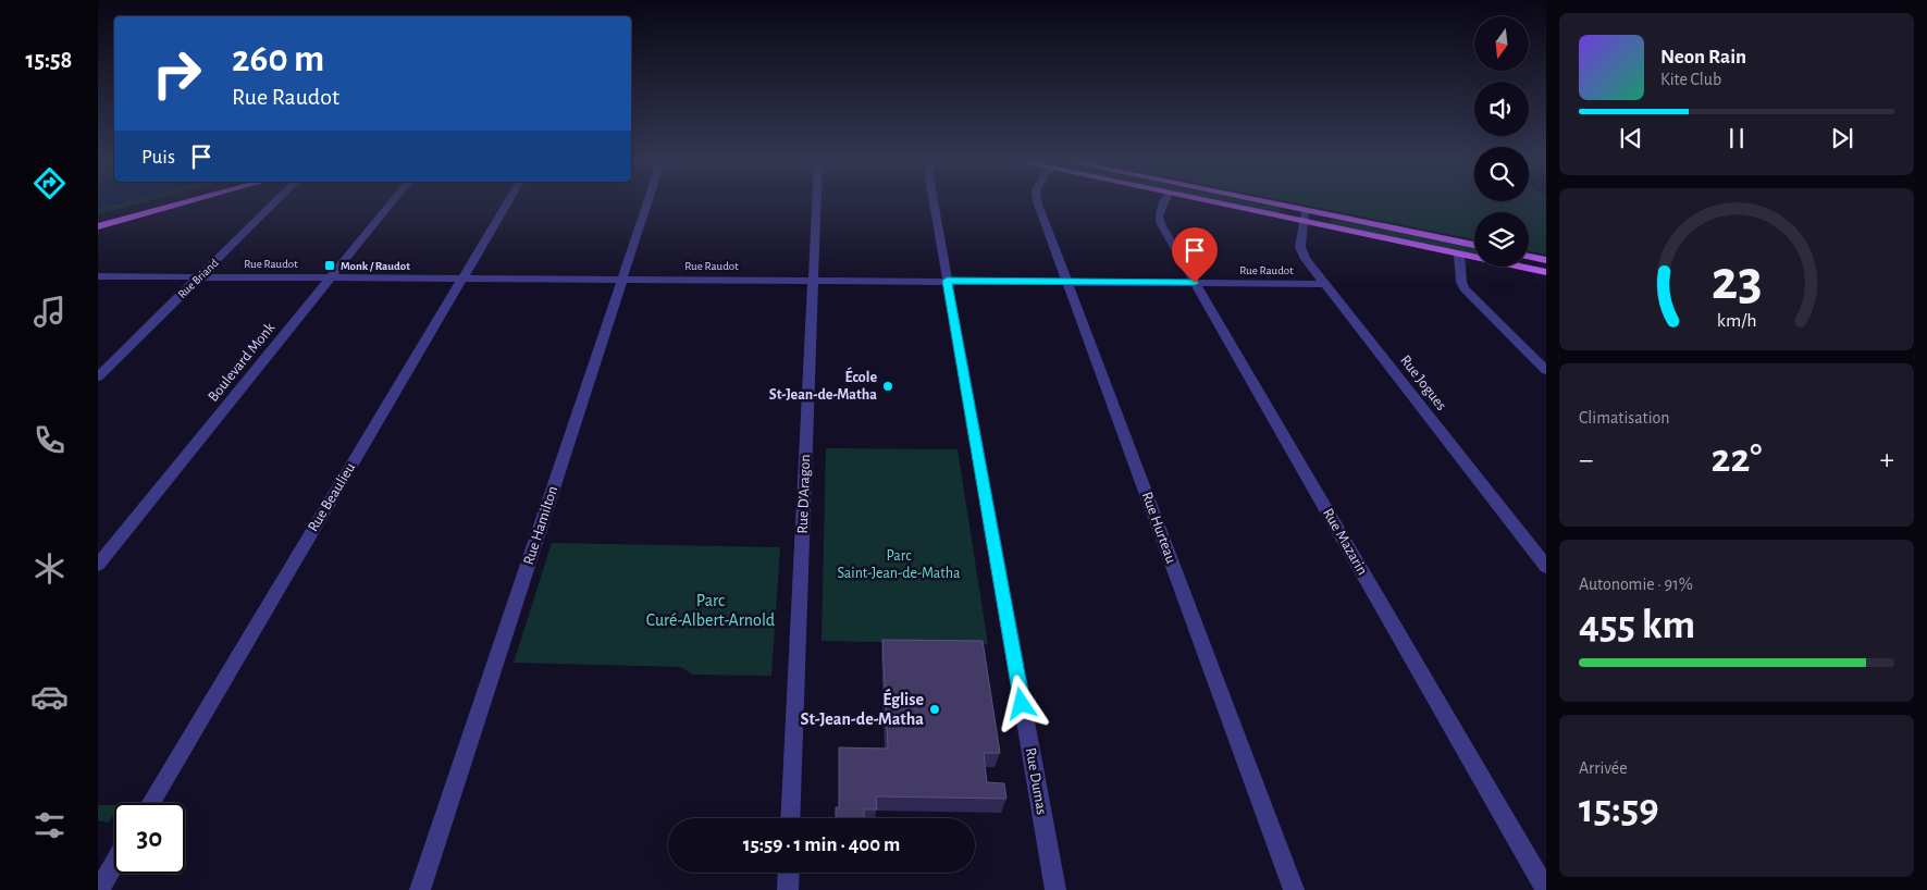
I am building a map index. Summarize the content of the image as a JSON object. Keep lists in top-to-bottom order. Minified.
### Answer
{"streets":{"street":["Rue Raudot","Rue Briand","Boulevard Monk","Rue Jogues","Rue D'Aragon","Rue Beaulieu","Rue Hamilton","Rue Hurteau","Rue Mazarin","Rue Dumas"]},"crossings":[["Rue Raudot","Rue Briand"],["Rue Raudot","Boulevard Monk"],["Rue Raudot","Rue Jogues"],["Rue Raudot","Rue D'Aragon"],["Rue Raudot","Rue Beaulieu"],["Rue Raudot","Rue Hamilton"],["Rue Raudot","Rue Hurteau"],["Rue Raudot","Rue Mazarin"],["Rue Raudot","Rue Dumas"]],"parks":["Parc Saint-Jean-de-Matha","Parc Curé-Albert-Arnold"],"places":{"transit":["Monk / Raudot"],"other":["École St-Jean-de-Matha","Église St-Jean-de-Matha"]},"north":"bottom","page":{"tabs":"15:58","turn":["260 m","Rue Raudot"],"song":["Neon Rain","Kite Club"],"then":"Puis","tile":["Climatisation",["Autonomie · 91%","455 km"],["Arrivée","15:59"]],"heat":["−","22°","+"],"limit":"30","trip":"15:59 · 1 min · 400 m","gauge":["23","km/h"]}}
